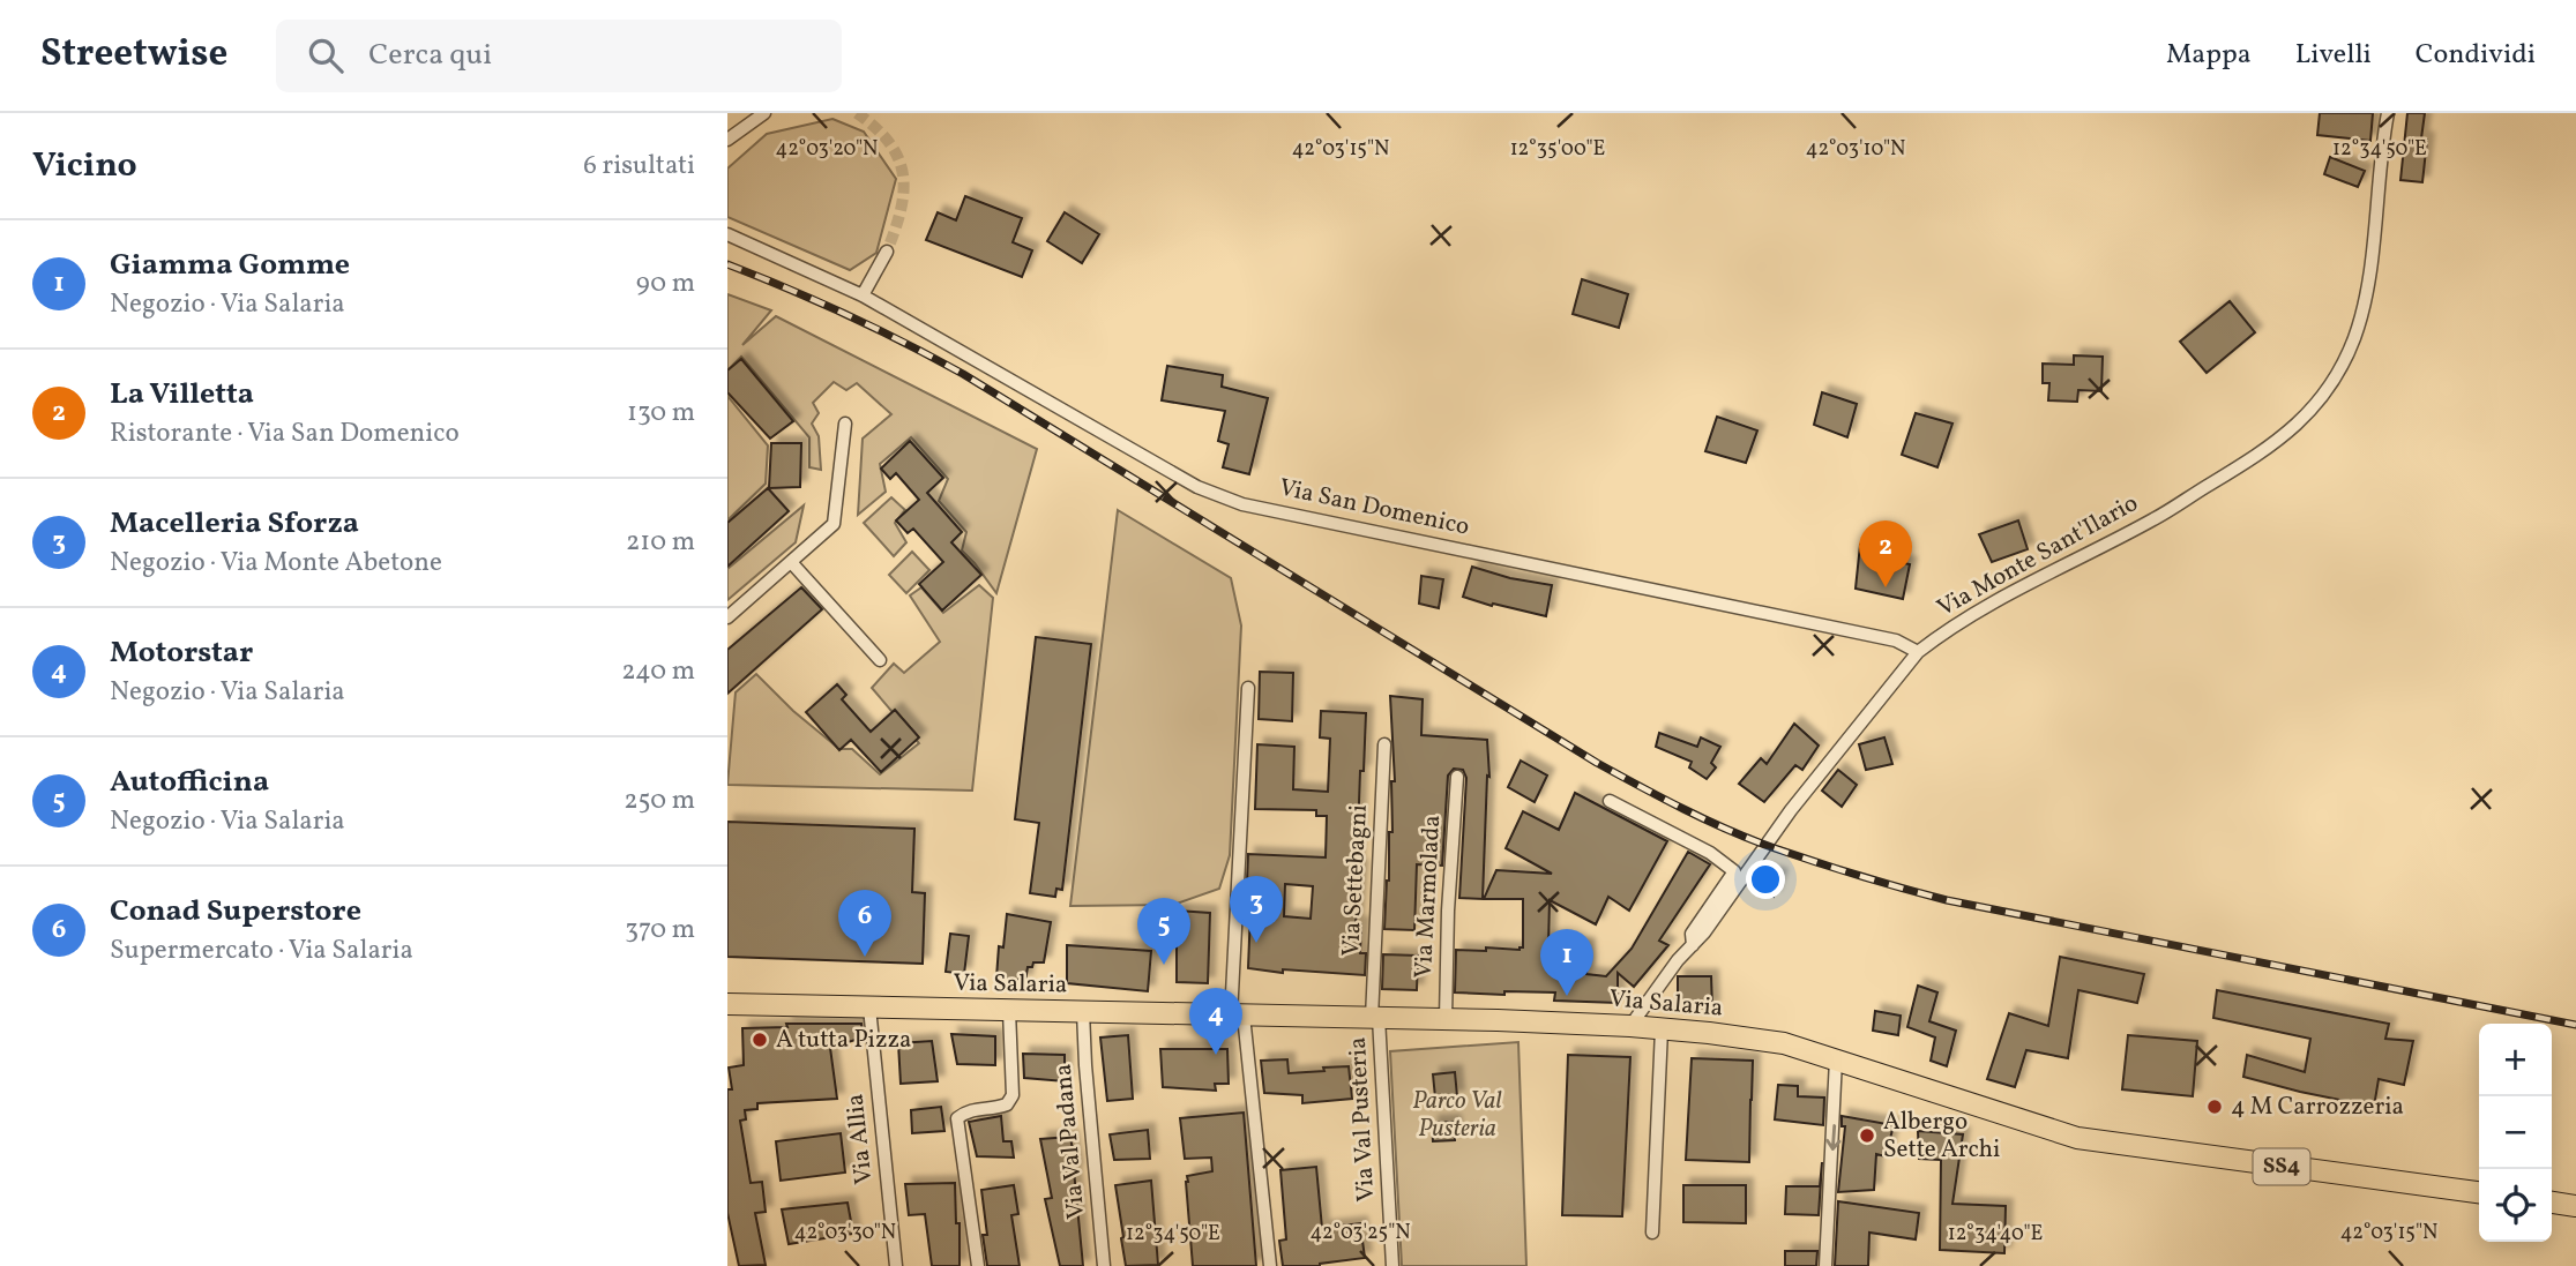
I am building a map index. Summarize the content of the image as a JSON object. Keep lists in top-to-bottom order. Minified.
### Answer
{"streets":{"main road":["Via Salaria","SS4"],"street":["Via San Domenico","Via Monte Sant'Ilario","Via Settebagni","Via Marmolada","Via Val Pusteria","Via Allia","Via Val Padana"]},"crossings":[["Via San Domenico","Via Monte Sant'Ilario"],["Via Monte Sant'Ilario","Via Salaria"],["Via Settebagni","Via Salaria"],["Via Settebagni","Via Val Pusteria"],["Via Marmolada","Via Salaria"],["Via Salaria","Via Val Pusteria"],["Via Salaria","Via Allia"],["Via Salaria","Via Val Padana"]],"parks":["Parco Val Pusteria"],"places":["A tutta Pizza","4 M Carrozzeria","Albergo Sette Archi"],"page":{"header":"Streetwise","search":"Cerca qui","nav":["Mappa","Livelli","Condividi"],"heading":["Vicino","6 risultati"],"list":[{"mark":"1","name":"Giamma Gomme","note":"Negozio · Via Salaria","value":"90 m"},{"mark":"2","name":"La Villetta","note":"Ristorante · Via San Domenico","value":"130 m"},{"mark":"3","name":"Macelleria Sforza","note":"Negozio · Via Monte Abetone","value":"210 m"},{"mark":"4","name":"Motorstar","note":"Negozio · Via Salaria","value":"240 m"},{"mark":"5","name":"Autofficina","note":"Negozio · Via Salaria","value":"250 m"},{"mark":"6","name":"Conad Superstore","note":"Supermercato · Via Salaria","value":"370 m"}],"pins":["2","3","6","5","1","4"],"map_buttons":["+","−"]},"coordinates":["12°35'00\"E","12°34'50\"E","42°03'15\"N","42°03'20\"N","42°03'10\"N","42°03'30\"N","42°03'25\"N","12°34'40\"E"]}
